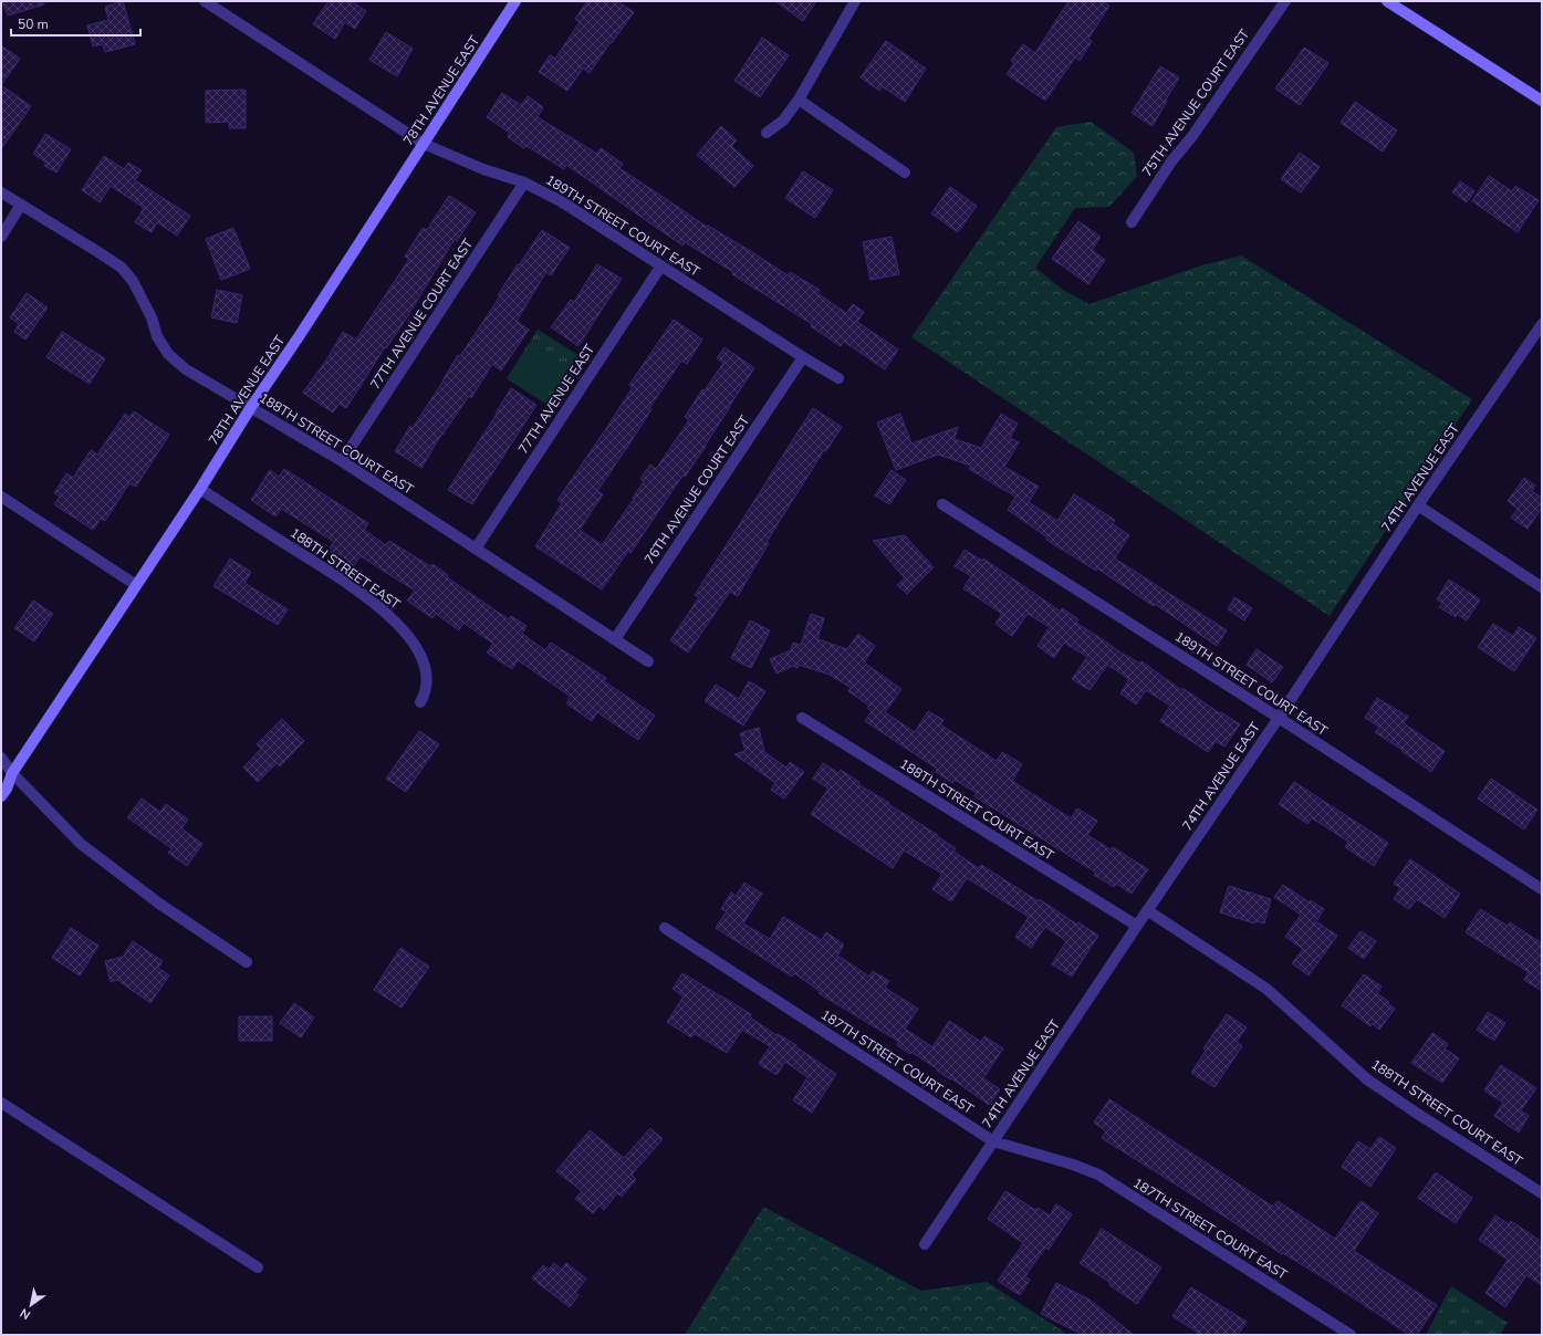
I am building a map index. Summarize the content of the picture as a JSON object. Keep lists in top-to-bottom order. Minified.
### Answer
{"streets":{"street":["78TH AVENUE EAST","75TH AVENUE COURT EAST","189TH STREET COURT EAST","77TH AVENUE COURT EAST","77TH AVENUE EAST","188TH STREET COURT EAST","74TH AVENUE EAST","76TH AVENUE COURT EAST","188TH STREET EAST","187TH STREET COURT EAST"]},"crossings":[["78TH AVENUE EAST","189TH STREET COURT EAST"],["78TH AVENUE EAST","188TH STREET COURT EAST"],["78TH AVENUE EAST","188TH STREET EAST"],["189TH STREET COURT EAST","77TH AVENUE COURT EAST"],["189TH STREET COURT EAST","77TH AVENUE EAST"],["189TH STREET COURT EAST","74TH AVENUE EAST"],["189TH STREET COURT EAST","76TH AVENUE COURT EAST"],["77TH AVENUE COURT EAST","188TH STREET COURT EAST"],["77TH AVENUE EAST","188TH STREET COURT EAST"],["188TH STREET COURT EAST","74TH AVENUE EAST"],["188TH STREET COURT EAST","76TH AVENUE COURT EAST"],["74TH AVENUE EAST","187TH STREET COURT EAST"]],"scale_bar":"50 m","north":"bottom left"}
